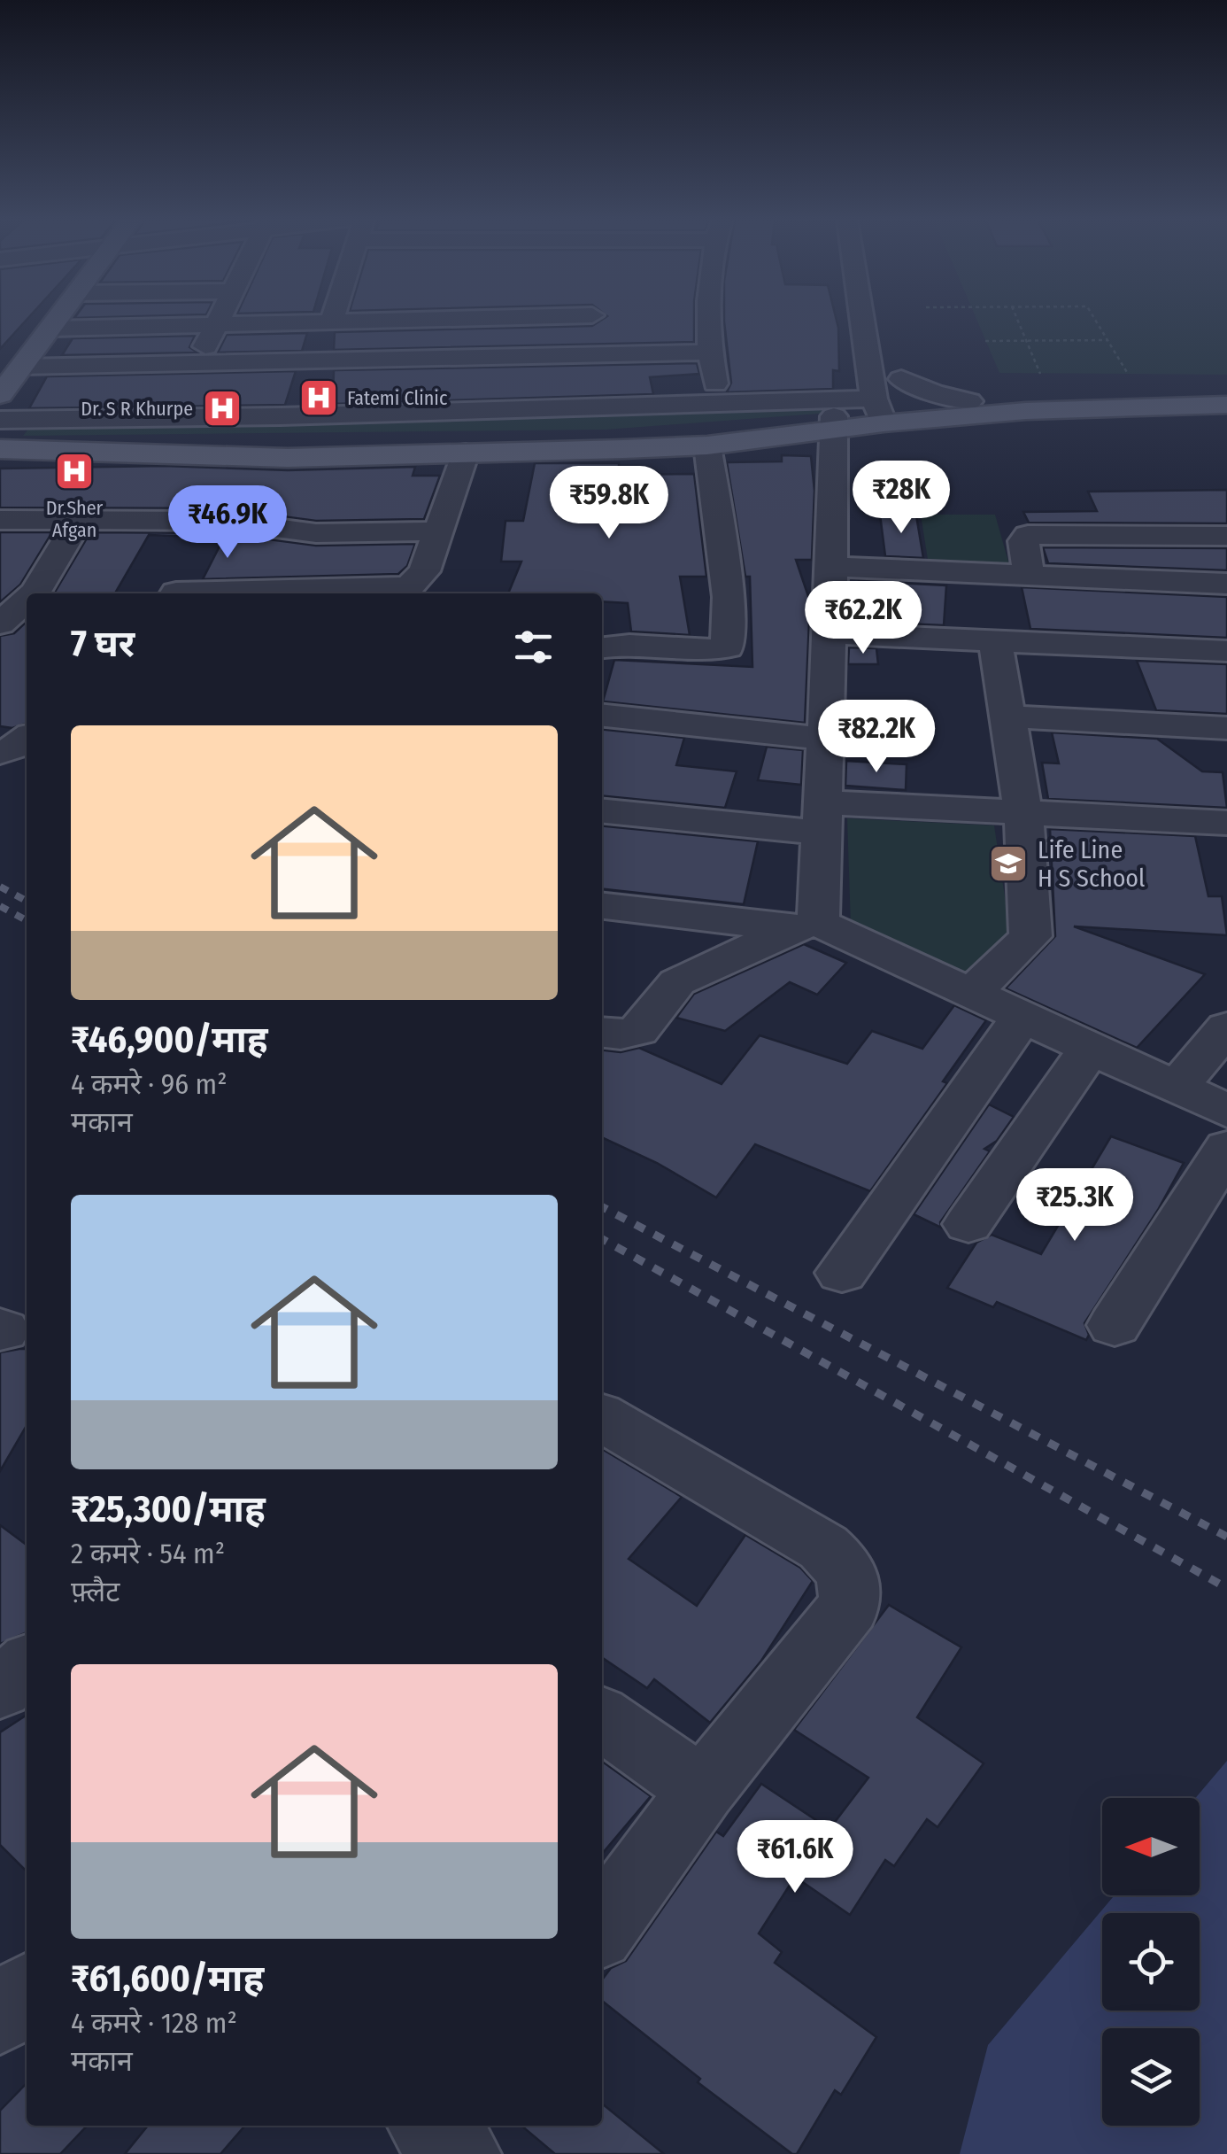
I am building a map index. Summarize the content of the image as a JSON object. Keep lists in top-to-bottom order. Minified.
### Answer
{"places":{"hospital":["Fatemi Clinic","Dr. S R Khurpe","Dr.Sher Afgan"],"school or university":["Life Line H S School"]},"north":"left","page":{"price":["₹28K","₹59.8K","₹46.9K","₹62.2K","₹82.2K","₹25.3K","₹61.6K"],"heading":"7 घर","list":[{"name":"₹46,900/माह","note":"4 कमरे · 96 m² · मकान"},{"name":"₹25,300/माह","note":"2 कमरे · 54 m² · फ़्लैट"},{"name":"₹61,600/माह","note":"4 कमरे · 128 m² · मकान"}]}}
